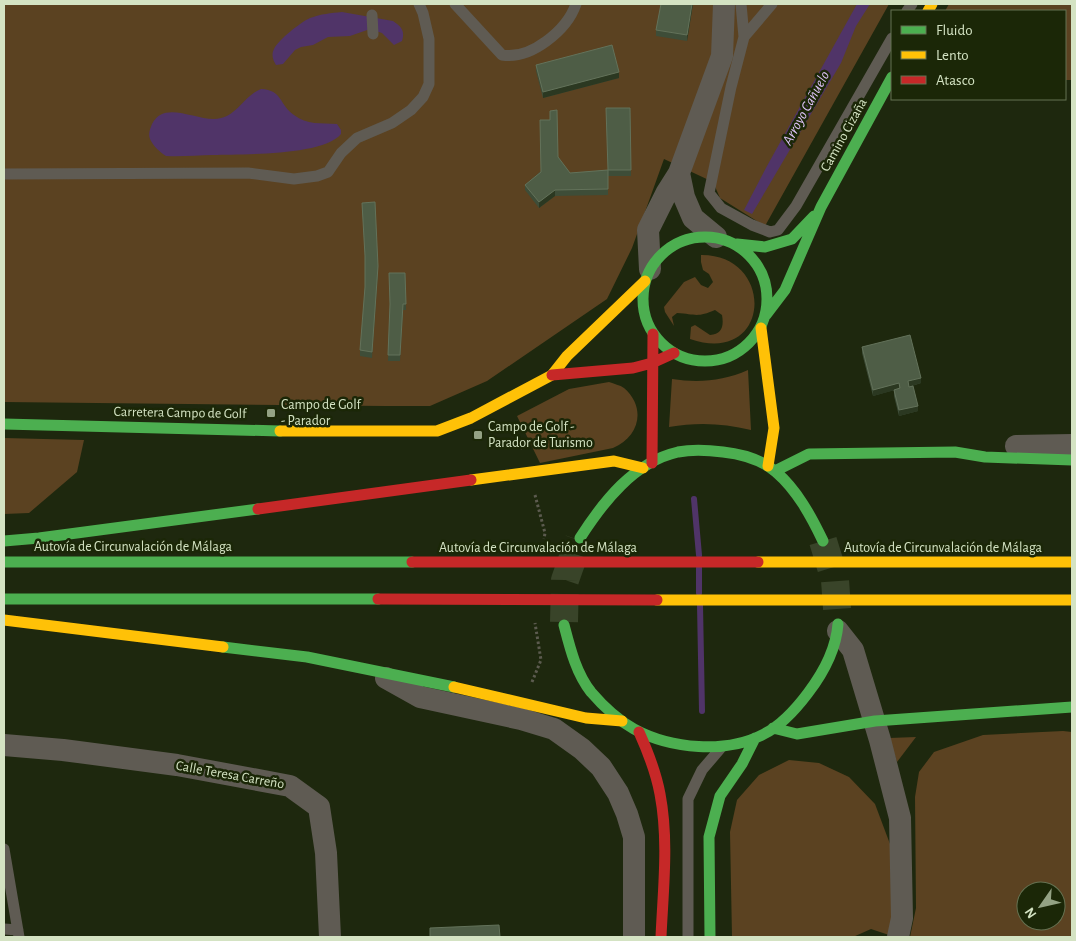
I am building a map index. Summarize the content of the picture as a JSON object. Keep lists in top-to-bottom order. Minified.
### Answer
{"streets":{"main road":["Camino Cizaña","Carretera Campo de Golf","Autovía de Circunvalación de Málaga"],"street":["Calle Teresa Carreño"]},"crossings":[["Camino Cizaña","Carretera Campo de Golf"]],"water":["Arroyo Cañuelo"],"places":{"transit":["Campo de Golf - Parador","Campo de Golf - Parador de Turismo"]},"legend":["Fluido","Lento","Atasco"],"north":"bottom left"}
